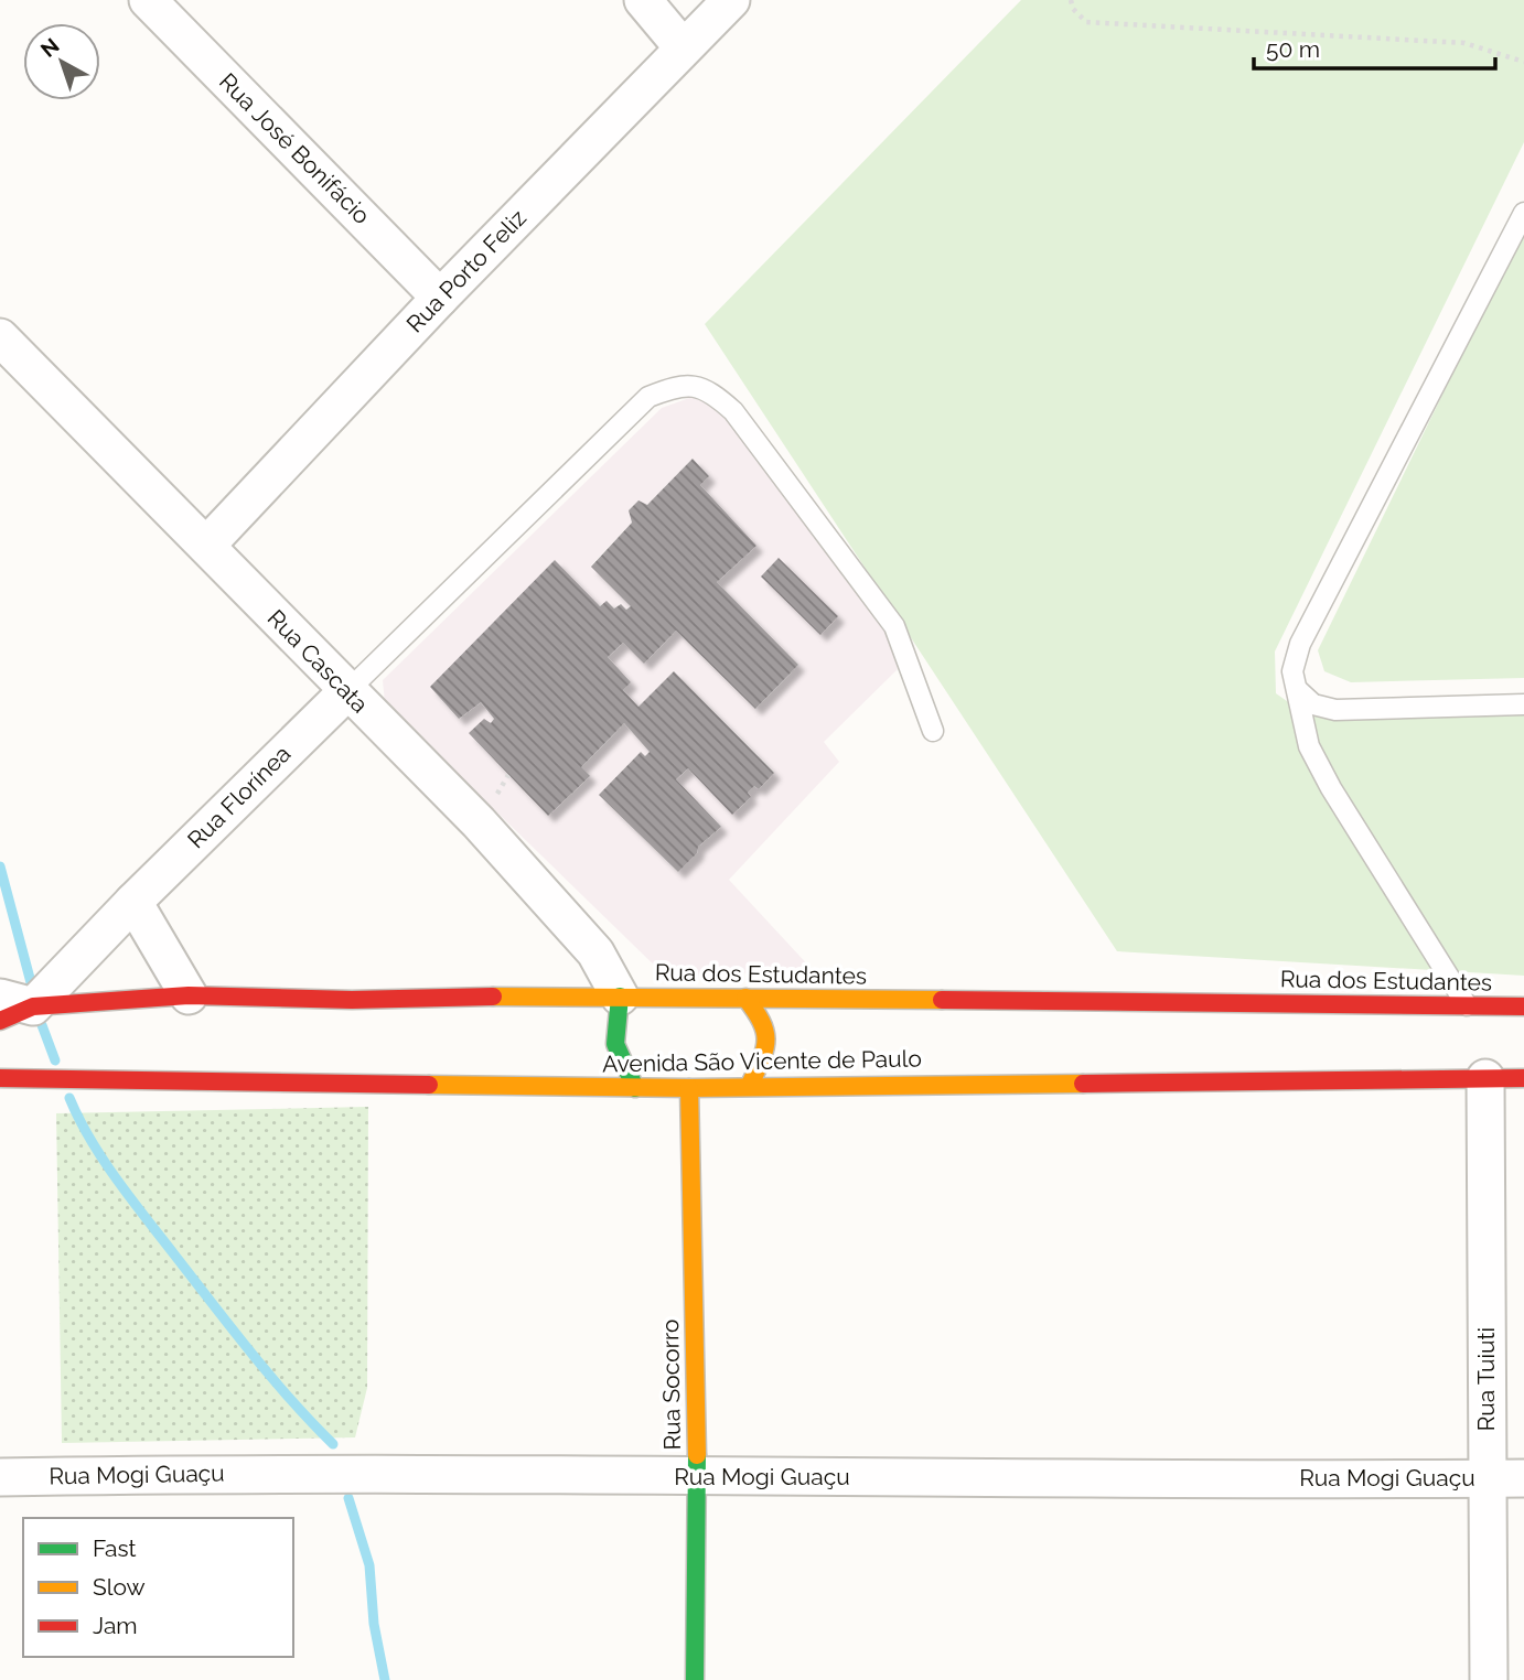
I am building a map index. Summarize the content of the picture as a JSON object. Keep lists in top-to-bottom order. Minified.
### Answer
{"streets":{"main road":["Rua dos Estudantes","Avenida São Vicente de Paulo","Rua Socorro"],"street":["Rua José Bonifácio","Rua Porto Feliz","Rua Cascata","Rua Florínea","Rua Tuiuti","Rua Mogi Guaçu"]},"crossings":[["Rua José Bonifácio","Rua Porto Feliz"],["Rua Porto Feliz","Rua Cascata"],["Rua Cascata","Rua Florínea"],["Rua Cascata","Rua dos Estudantes"],["Rua Florínea","Rua dos Estudantes"],["Avenida São Vicente de Paulo","Rua Tuiuti"],["Avenida São Vicente de Paulo","Rua Socorro"],["Rua Tuiuti","Rua Mogi Guaçu"],["Rua Socorro","Rua Mogi Guaçu"]],"legend":["Fast","Slow","Jam"],"scale_bar":"50 m","north":"top left"}
